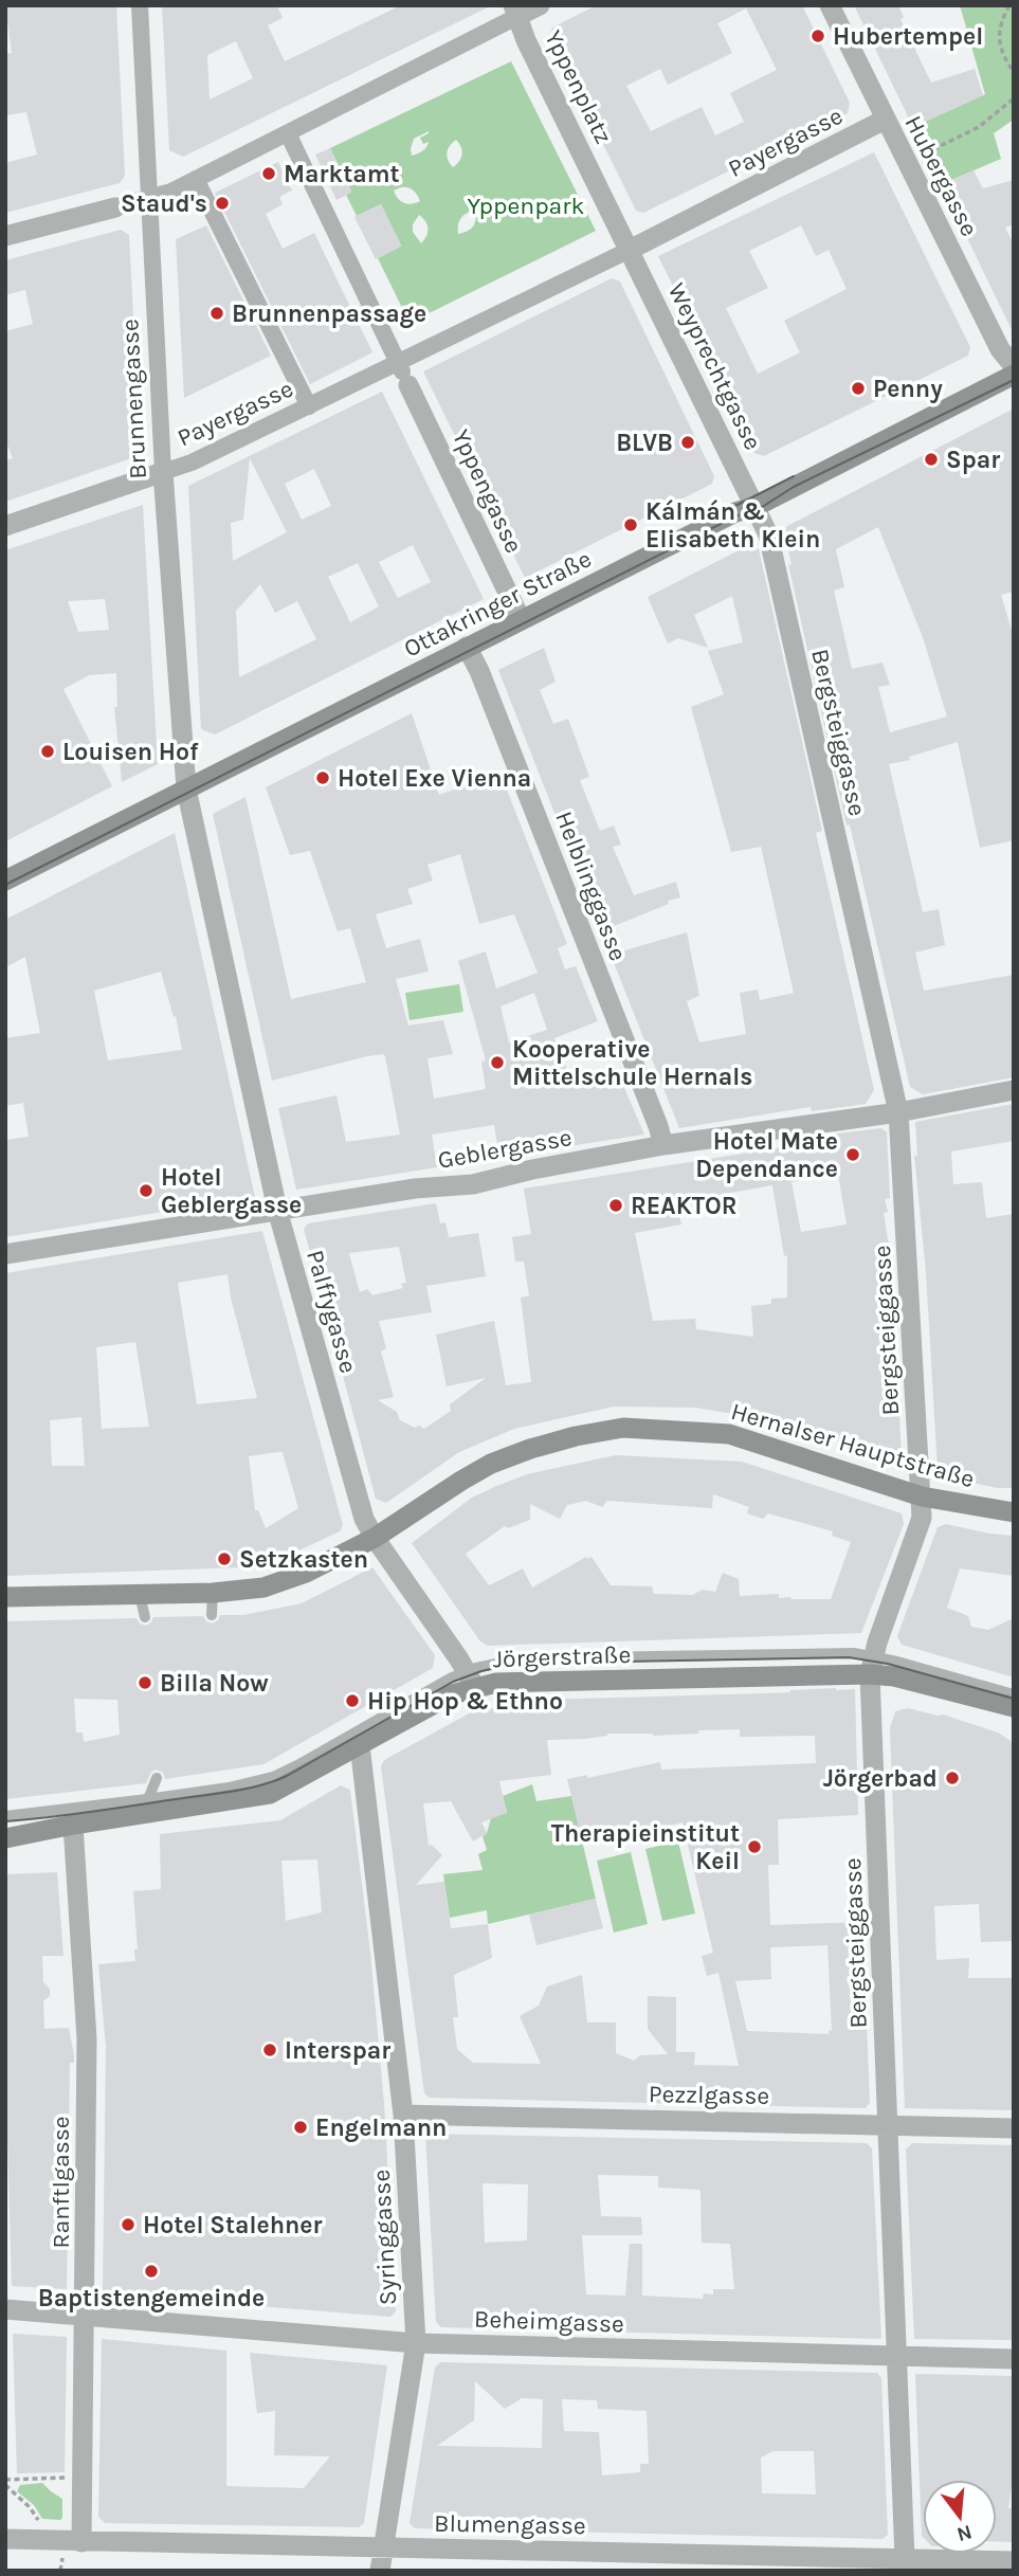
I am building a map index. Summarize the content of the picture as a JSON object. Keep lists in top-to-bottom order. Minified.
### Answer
{"streets":{"main road":["Ottakringer Straße","Hernalser Hauptstraße","Jörgerstraße"],"street":["Yppenplatz","Payergasse","Hubergasse","Weyprechtgasse","Brunnengasse","Yppengasse","Bergsteiggasse","Helblinggasse","Geblergasse","Palffygasse","Pezzlgasse","Ranftlgasse","Syringgasse","Beheimgasse","Blumengasse"]},"crossings":[["Yppenplatz","Payergasse"],["Yppenplatz","Weyprechtgasse"],["Yppenplatz","Brunnengasse"],["Payergasse","Hubergasse"],["Payergasse","Weyprechtgasse"],["Payergasse","Brunnengasse"],["Weyprechtgasse","Ottakringer Straße"],["Weyprechtgasse","Bergsteiggasse"],["Brunnengasse","Ottakringer Straße"],["Brunnengasse","Palffygasse"],["Yppengasse","Ottakringer Straße"],["Ottakringer Straße","Bergsteiggasse"],["Ottakringer Straße","Helblinggasse"],["Ottakringer Straße","Palffygasse"],["Bergsteiggasse","Geblergasse"],["Bergsteiggasse","Hernalser Hauptstraße"],["Bergsteiggasse","Jörgerstraße"],["Bergsteiggasse","Pezzlgasse"],["Bergsteiggasse","Beheimgasse"],["Bergsteiggasse","Blumengasse"],["Helblinggasse","Geblergasse"],["Geblergasse","Palffygasse"],["Palffygasse","Hernalser Hauptstraße"],["Palffygasse","Jörgerstraße"],["Jörgerstraße","Ranftlgasse"],["Jörgerstraße","Syringgasse"],["Pezzlgasse","Syringgasse"],["Ranftlgasse","Beheimgasse"],["Ranftlgasse","Blumengasse"],["Syringgasse","Beheimgasse"],["Syringgasse","Blumengasse"]],"parks":["Yppenpark"],"places":["Hubertempel","Marktamt","Staud's","Brunnenpassage","Penny","BLVB","Spar","Kálmán & Elisabeth Klein","Louisen Hof","Hotel Exe Vienna","Kooperative Mittelschule Hernals","Hotel Mate Dependance","Hotel Geblergasse","REAKTOR","Setzkasten","Billa Now","Hip Hop & Ethno","Jörgerbad","Therapieinstitut Keil","Interspar","Engelmann","Hotel Stalehner","Baptistengemeinde"],"north":"bottom"}
